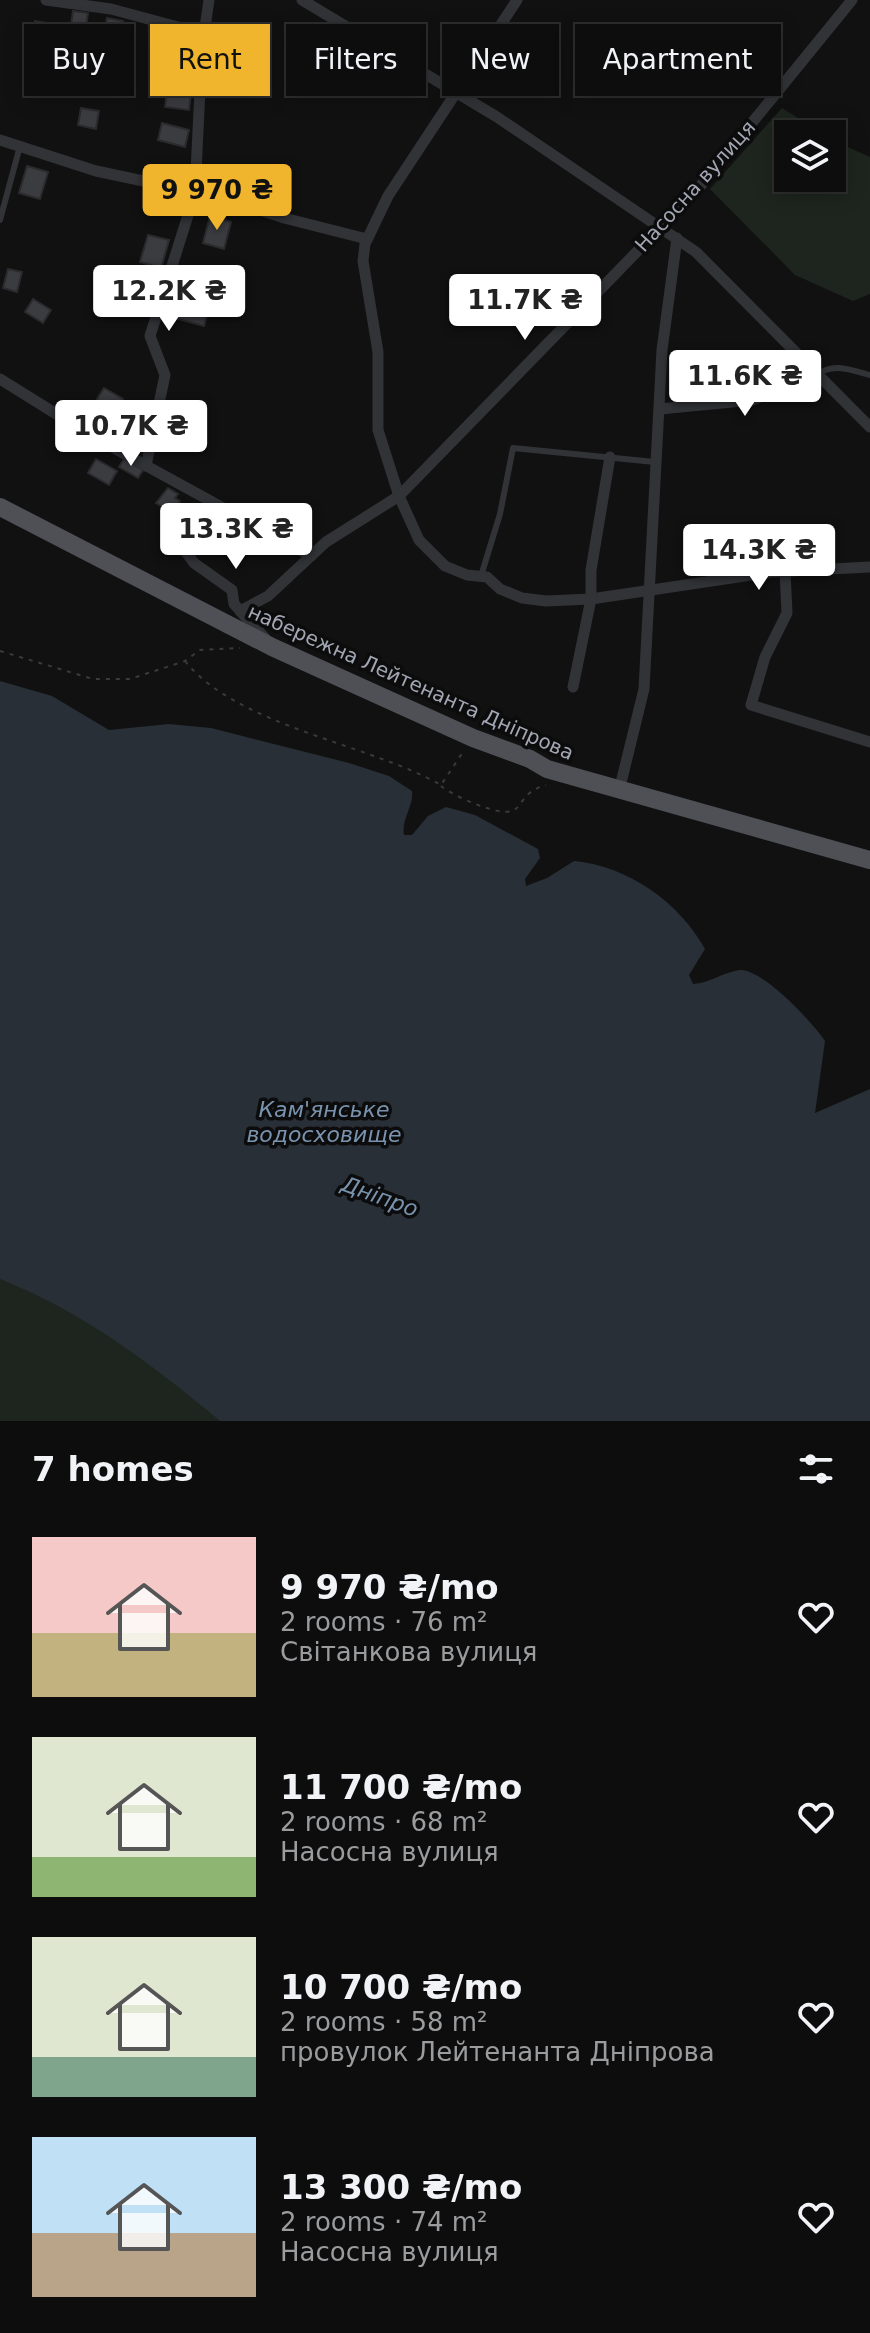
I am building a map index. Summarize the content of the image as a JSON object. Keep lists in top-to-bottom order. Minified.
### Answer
{"streets":{"main road":["набережна Лейтенанта Дніпрова"],"street":["Насосна вулиця"]},"crossings":[["Насосна вулиця","набережна Лейтенанта Дніпрова"]],"water":["Кам'янське водосховище","Дніпро"],"page":{"chip":["Buy","Rent","Filters","New","Apartment"],"price":["9 970 ₴","12.2K ₴","11.7K ₴","11.6K ₴","10.7K ₴","13.3K ₴","14.3K ₴"],"heading":"7 homes","list":[{"name":"9 970 ₴/mo","note":"2 rooms · 76 m² · Світанкова вулиця"},{"name":"11 700 ₴/mo","note":"2 rooms · 68 m² · Насосна вулиця"},{"name":"10 700 ₴/mo","note":"2 rooms · 58 m² · провулок Лейтенанта Дніпрова"},{"name":"13 300 ₴/mo","note":"2 rooms · 74 m² · Насосна вулиця"}]}}
